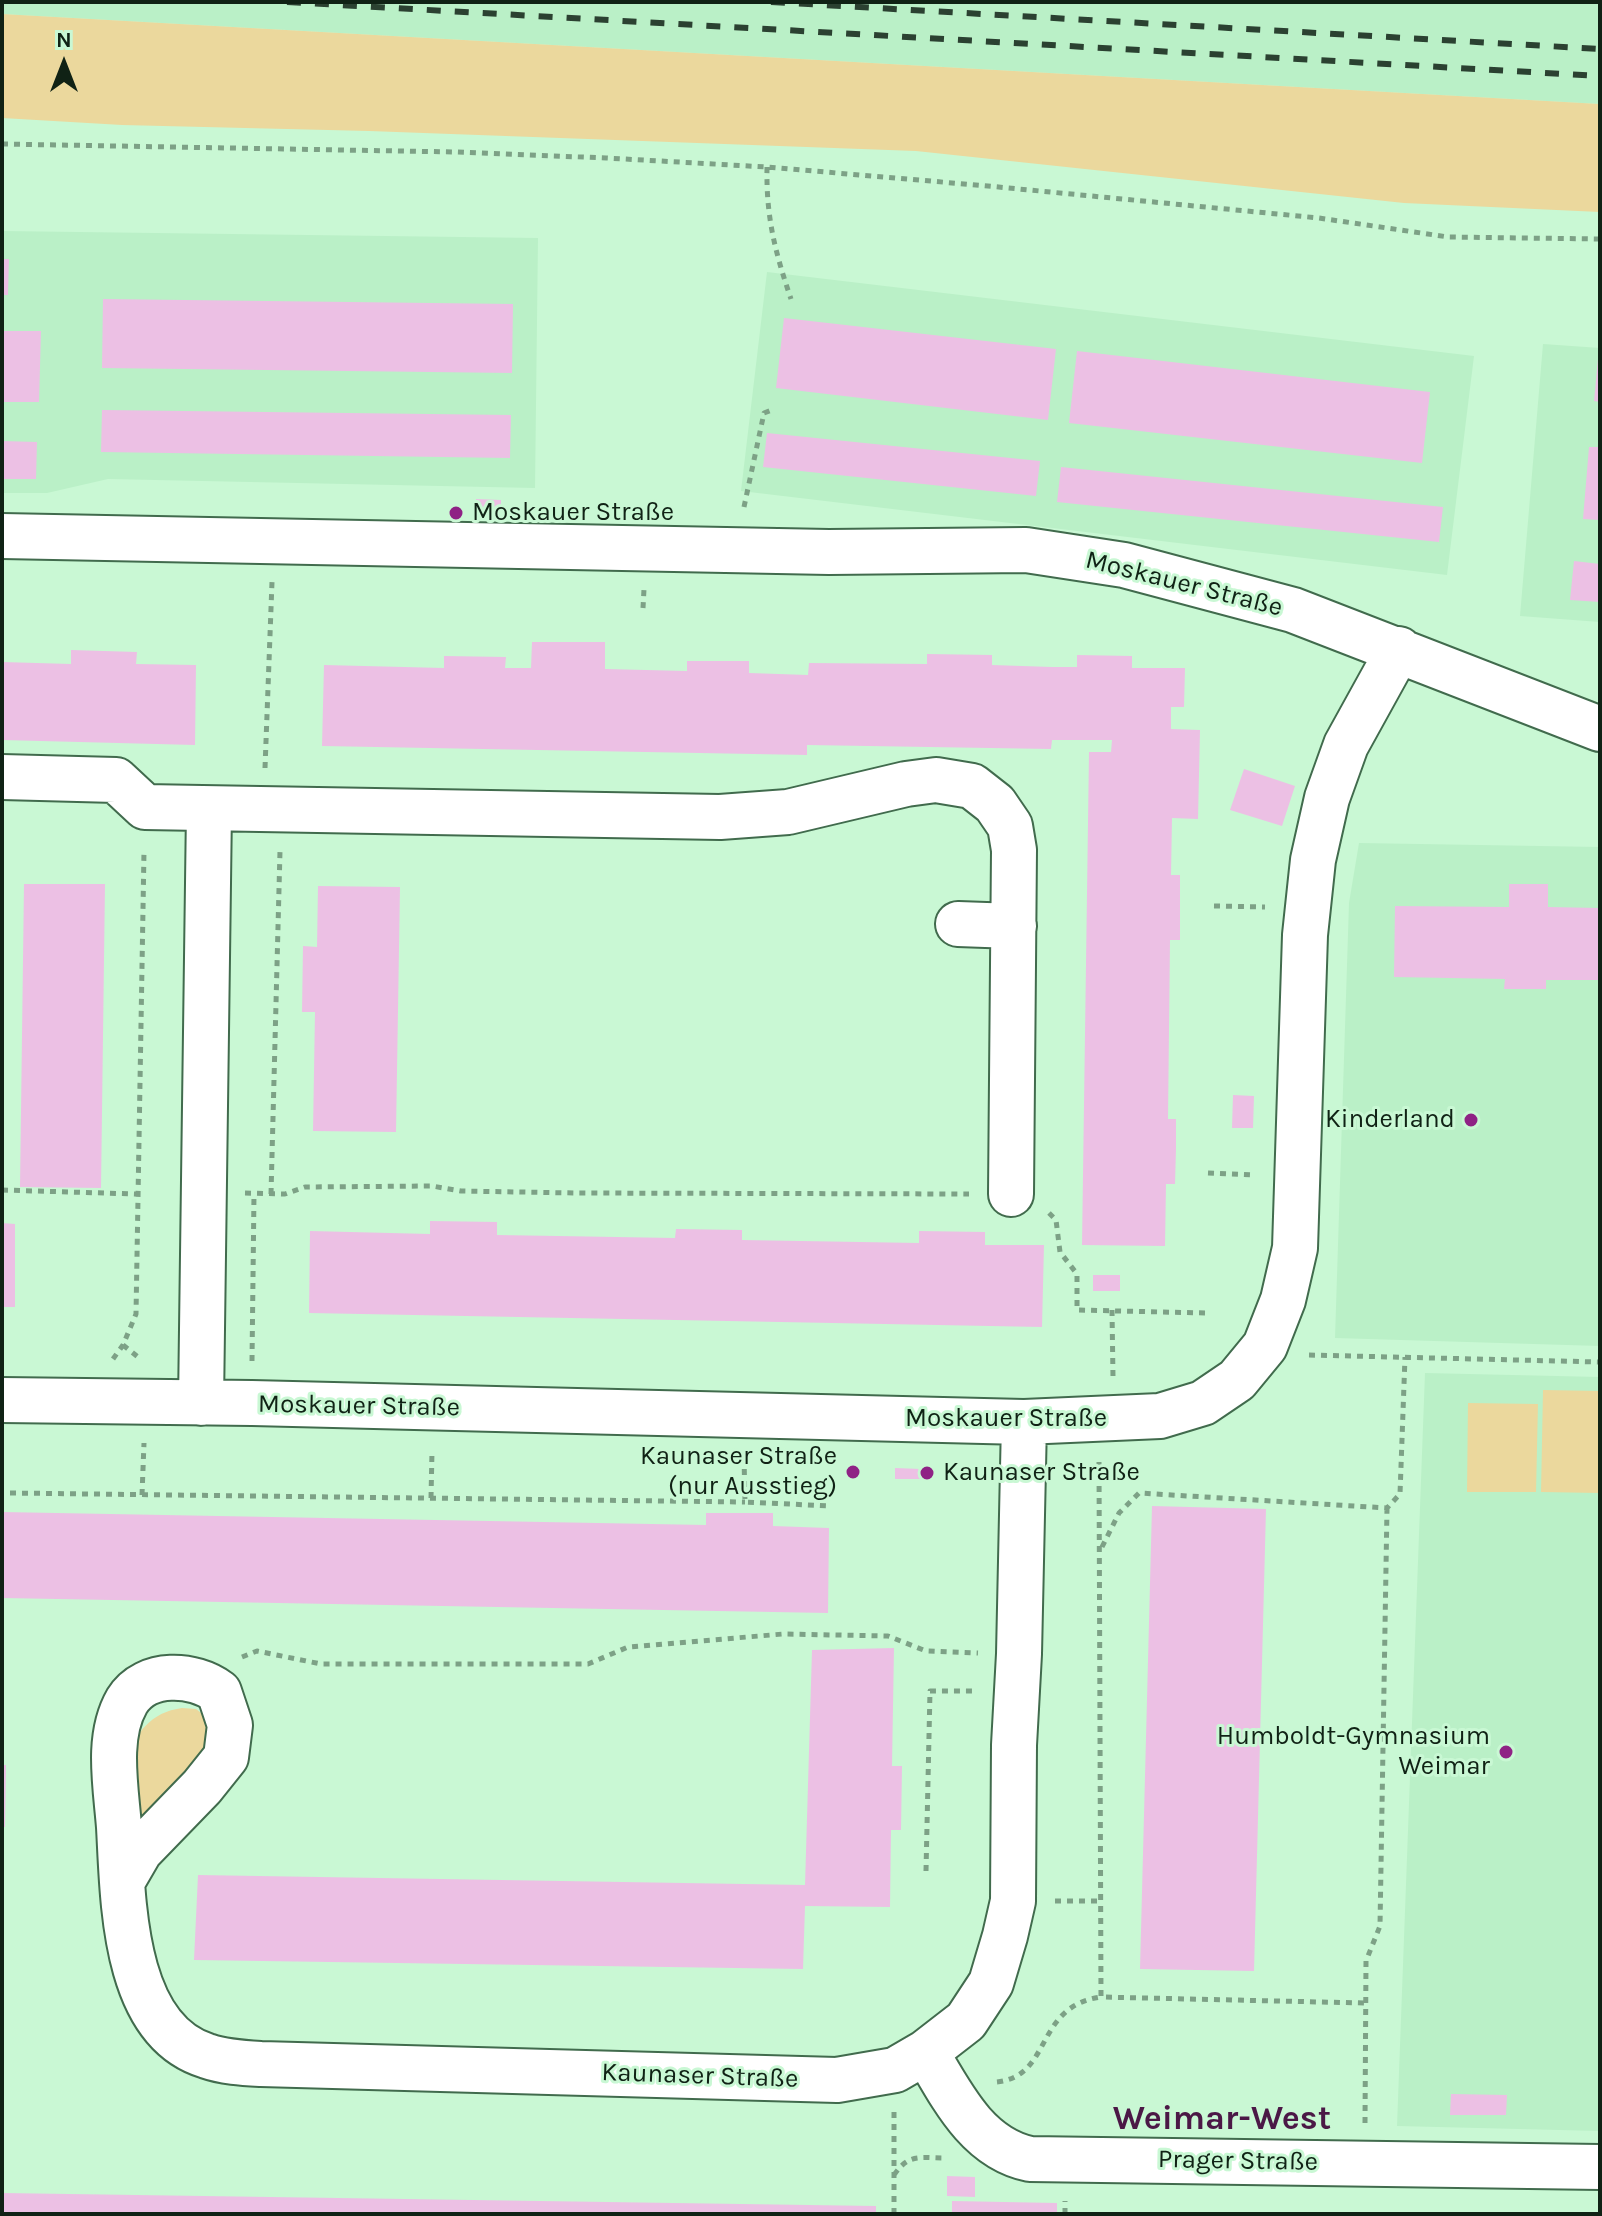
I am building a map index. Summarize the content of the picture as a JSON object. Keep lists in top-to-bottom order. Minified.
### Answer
{"streets":{"street":["Moskauer Straße","Kaunaser Straße","Prager Straße"]},"crossings":[["Moskauer Straße","Kaunaser Straße"],["Kaunaser Straße","Prager Straße"]],"districts":["Weimar-West"],"places":["Moskauer Straße","Kinderland","Kaunaser Straße (nur Ausstieg)","Kaunaser Straße","Humboldt-Gymnasium Weimar"],"north":"top"}
